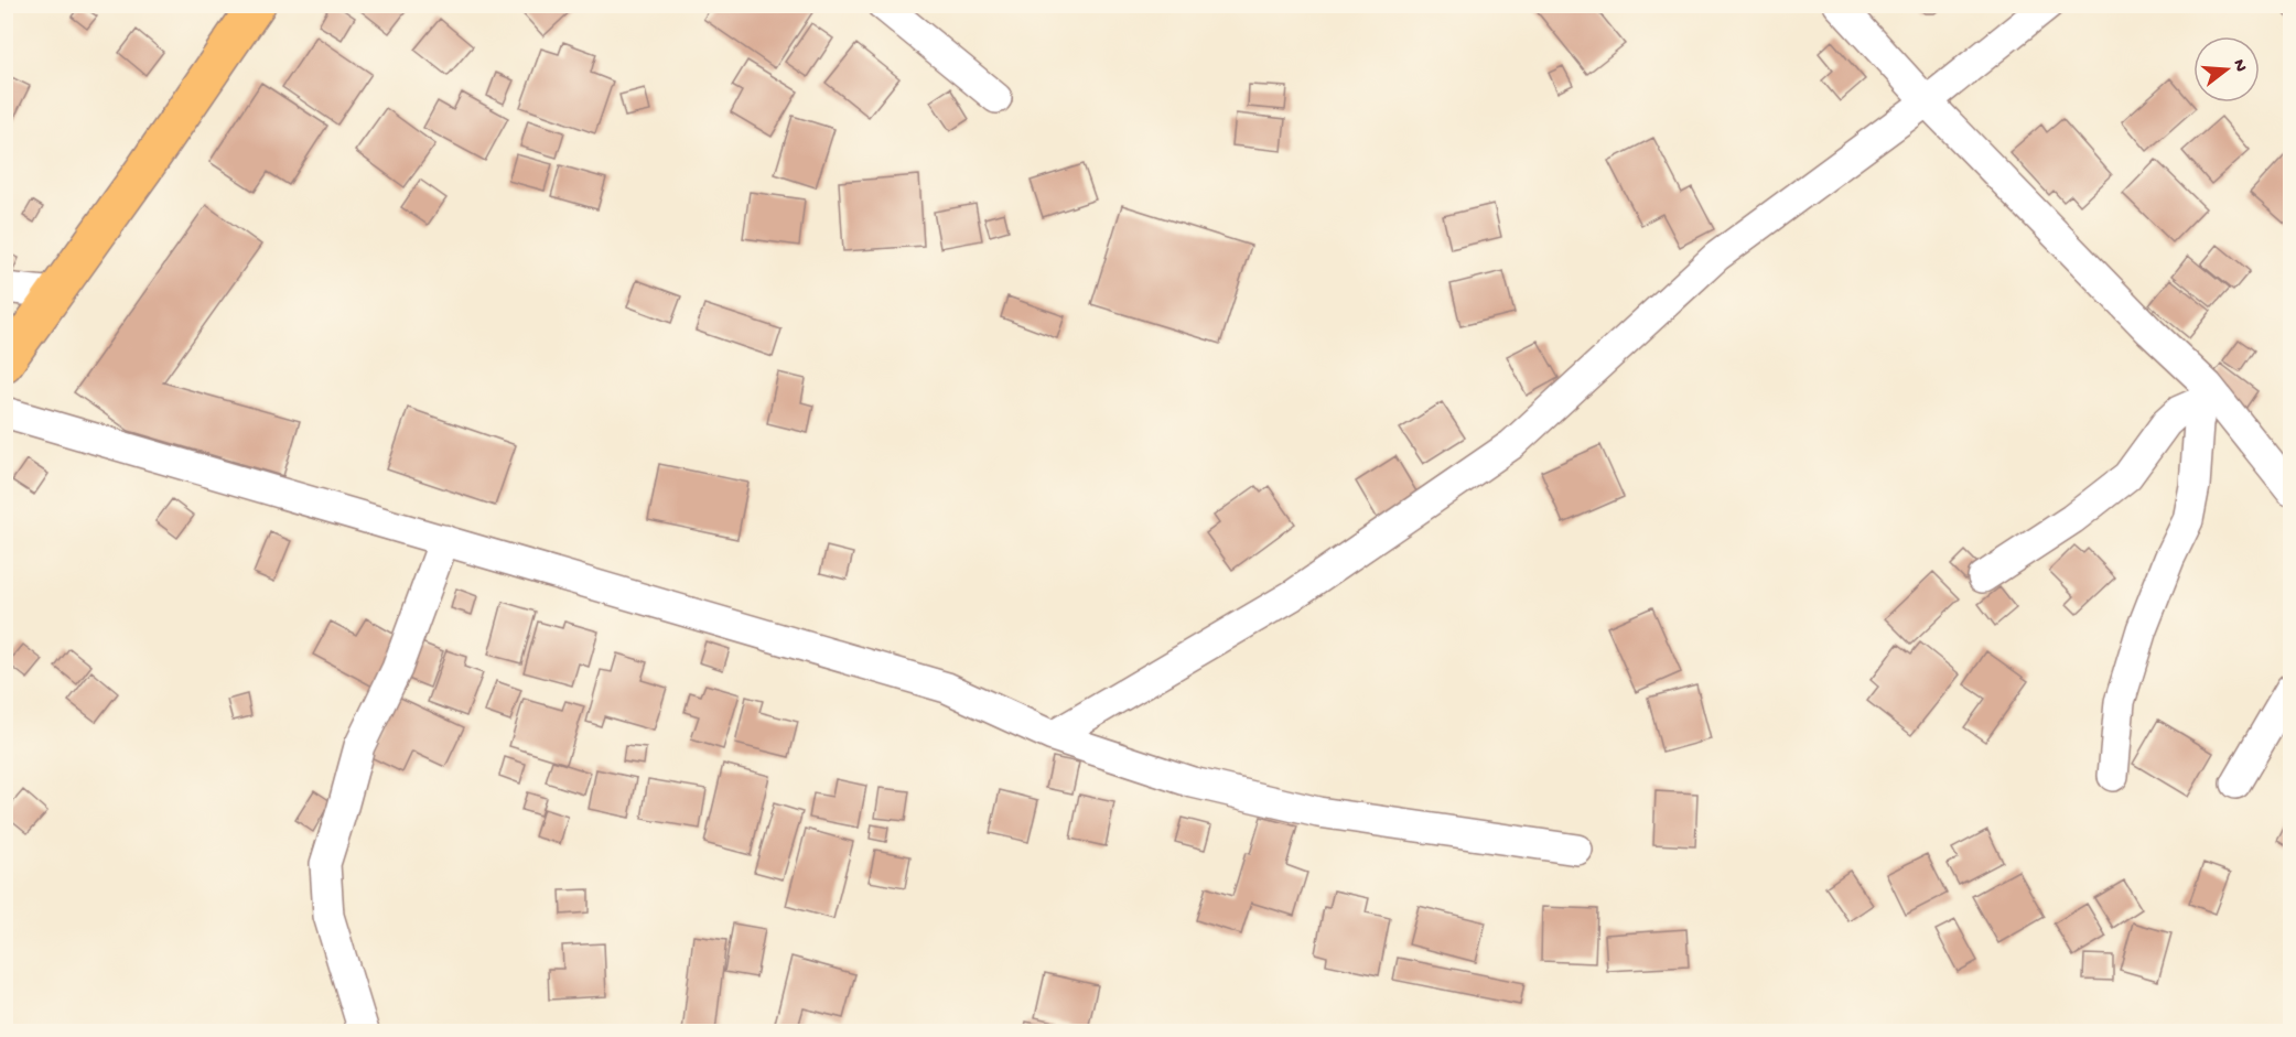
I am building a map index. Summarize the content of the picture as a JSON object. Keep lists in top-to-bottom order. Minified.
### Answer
{"north":"right"}
